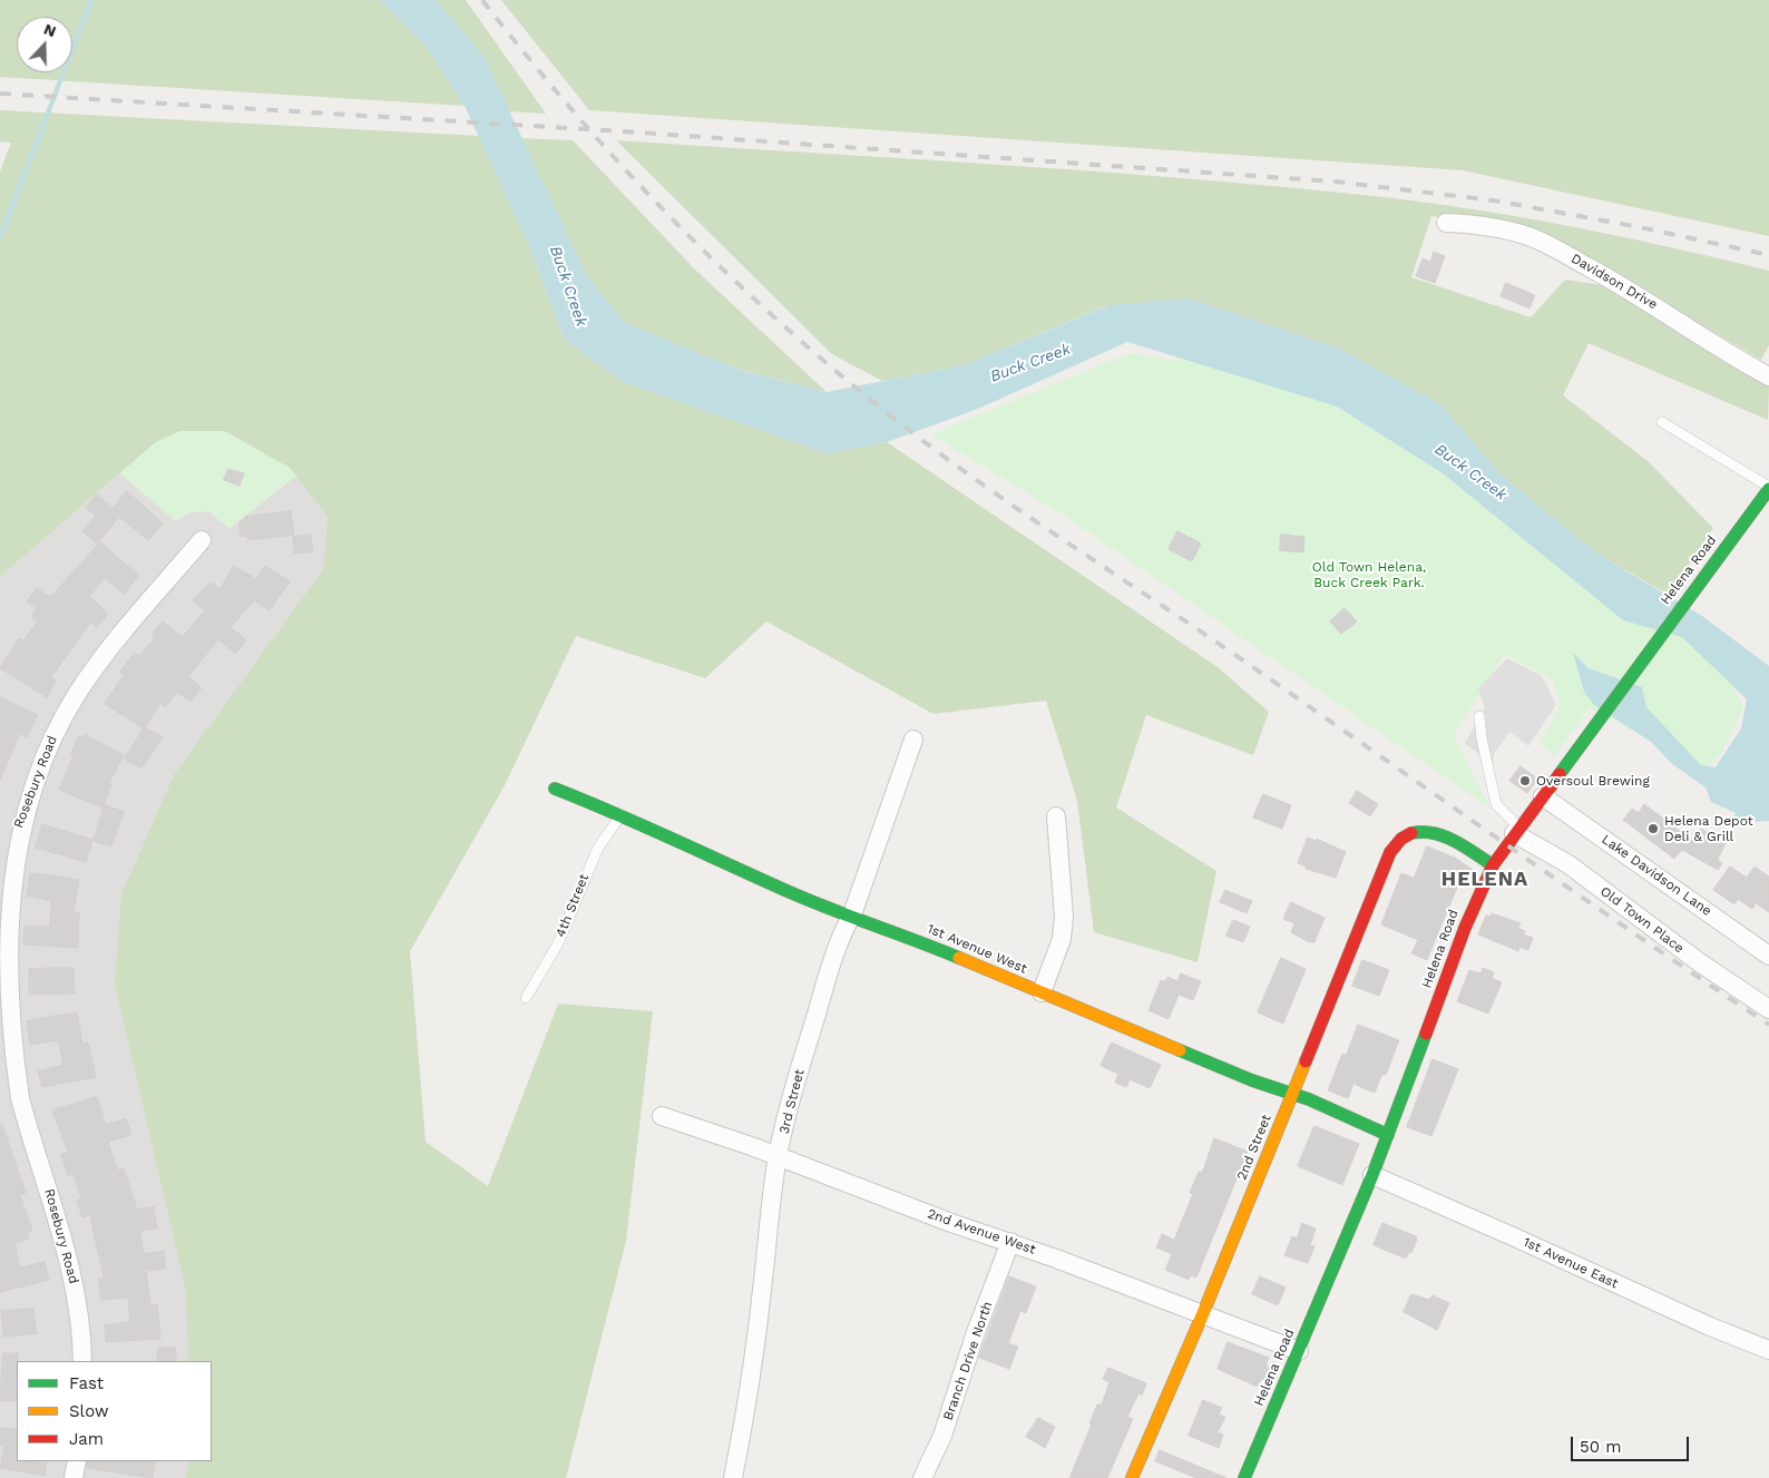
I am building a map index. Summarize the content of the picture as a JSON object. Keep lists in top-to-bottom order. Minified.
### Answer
{"streets":{"street":["Davidson Drive","Helena Road","Rosebury Road","Lake Davidson Lane","Old Town Place","1st Avenue West","3rd Street","2nd Street","2nd Avenue West","1st Avenue East","Branch Drive North"],"lane":["4th Street"]},"crossings":[["Helena Road","Lake Davidson Lane"],["Helena Road","Old Town Place"],["Helena Road","1st Avenue West"],["Helena Road","2nd Street"],["Helena Road","2nd Avenue West"],["Helena Road","1st Avenue East"],["4th Street","1st Avenue West"],["1st Avenue West","3rd Street"],["1st Avenue West","2nd Street"],["3rd Street","2nd Avenue West"],["2nd Street","2nd Avenue West"],["2nd Avenue West","Branch Drive North"]],"districts":["HELENA"],"water":["Buck Creek"],"parks":["Old Town Helena, Buck Creek Park."],"places":["Oversoul Brewing","Helena Depot Deli & Grill"],"legend":["Fast","Slow","Jam"],"scale_bar":"50 m","north":"top"}
